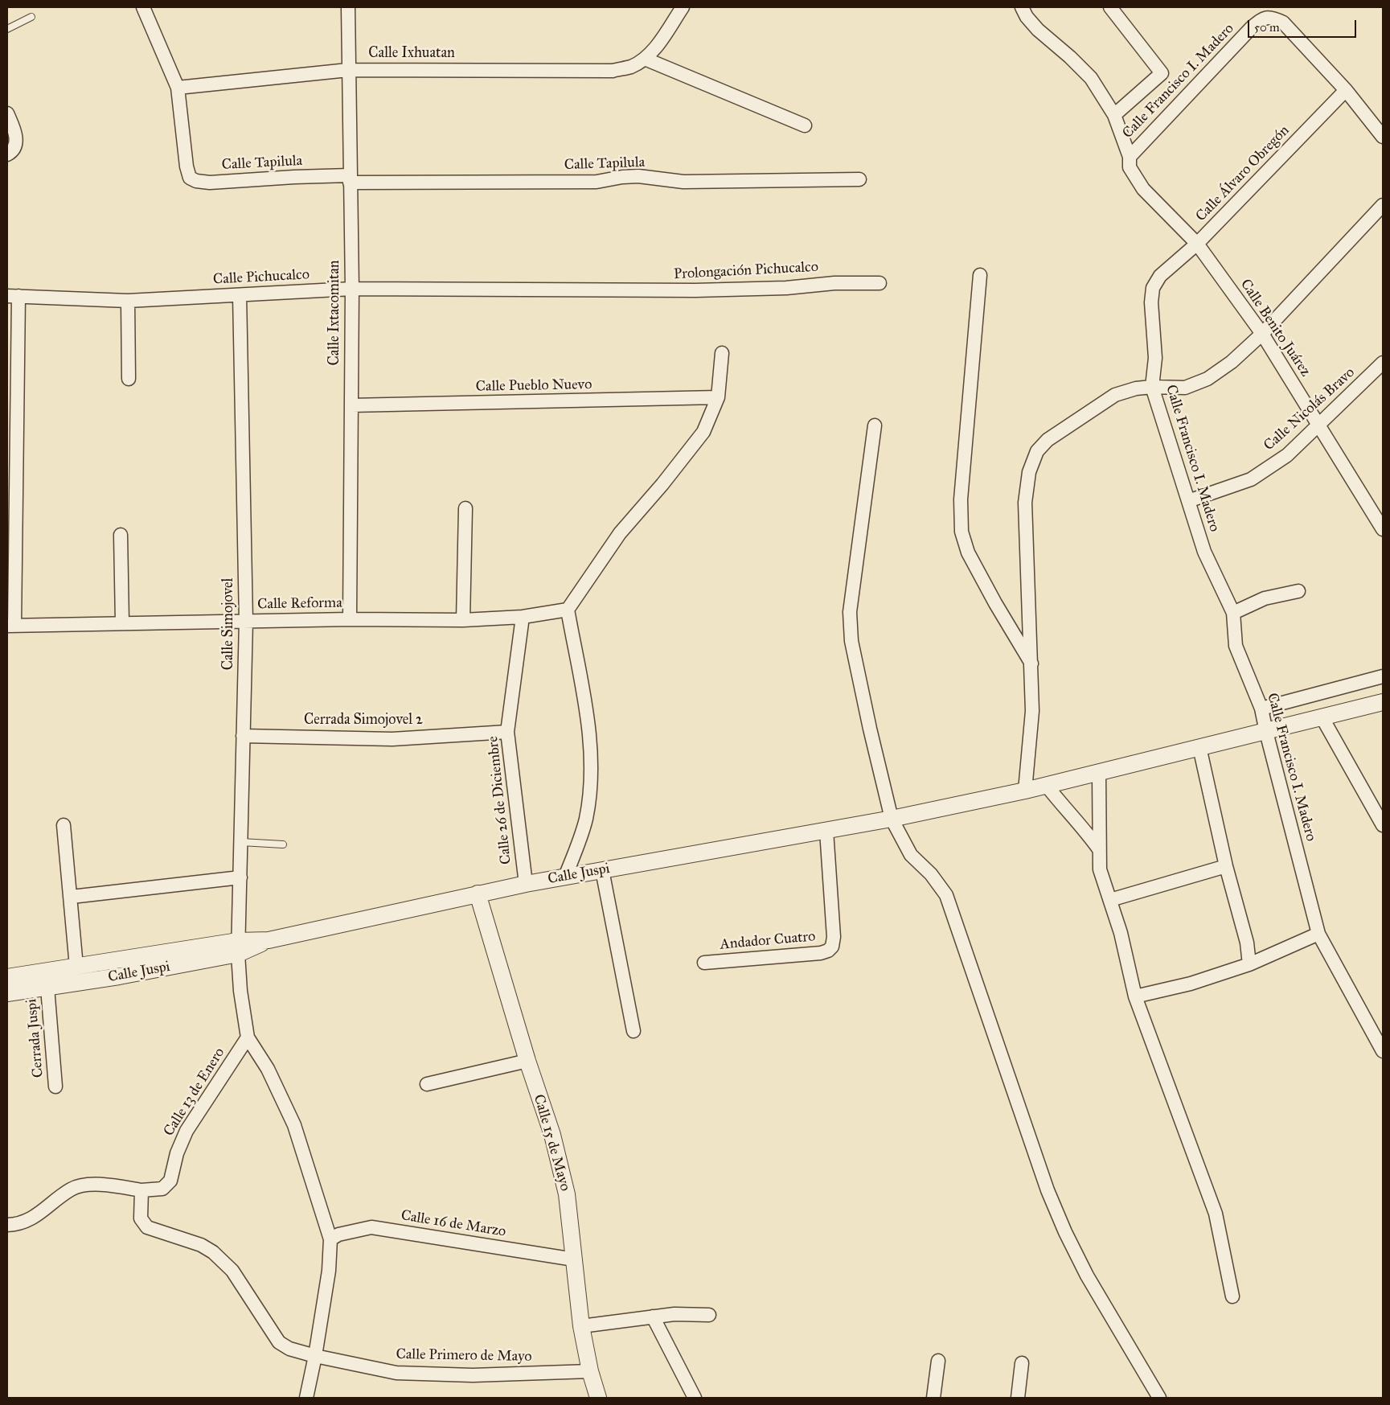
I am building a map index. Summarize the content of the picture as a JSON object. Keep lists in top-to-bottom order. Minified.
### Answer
{"streets":{"street":["Calle Ixhuatan","Calle Francisco I. Madero","Calle Tapilula","Calle Álvaro Obregón","Prolongación Pichucalco","Calle Pichucalco","Calle Ixtacomitan","Calle Benito Juárez","Calle Pueblo Nuevo","Calle Nicolás Bravo","Calle Reforma","Calle Simojovel","Cerrada Simojovel 2","Calle 26 de Diciembre","Calle Juspi","Andador Cuatro","Cerrada Juspi","Calle 13 de Enero","Calle 15 de Mayo","Calle 16 de Marzo","Calle Primero de Mayo"]},"crossings":[["Calle Ixhuatan","Calle Tapilula"],["Calle Ixhuatan","Calle Ixtacomitan"],["Calle Francisco I. Madero","Calle Álvaro Obregón"],["Calle Francisco I. Madero","Calle Benito Juárez"],["Calle Francisco I. Madero","Calle Nicolás Bravo"],["Calle Francisco I. Madero","Calle Juspi"],["Calle Tapilula","Calle Ixtacomitan"],["Calle Álvaro Obregón","Calle Benito Juárez"],["Prolongación Pichucalco","Calle Pichucalco"],["Calle Pichucalco","Calle Ixtacomitan"],["Calle Pichucalco","Calle Simojovel"],["Calle Ixtacomitan","Calle Pueblo Nuevo"],["Calle Ixtacomitan","Calle Reforma"],["Calle Benito Juárez","Calle Nicolás Bravo"],["Calle Reforma","Calle Simojovel"],["Calle Reforma","Calle 26 de Diciembre"],["Calle Simojovel","Cerrada Simojovel 2"],["Calle Simojovel","Calle Juspi"],["Calle Simojovel","Calle 13 de Enero"],["Cerrada Simojovel 2","Calle 26 de Diciembre"],["Calle 26 de Diciembre","Calle Juspi"],["Calle Juspi","Andador Cuatro"],["Calle Juspi","Cerrada Juspi"],["Calle Juspi","Calle 15 de Mayo"],["Calle 13 de Enero","Calle Primero de Mayo"],["Calle 15 de Mayo","Calle 16 de Marzo"],["Calle 15 de Mayo","Calle Primero de Mayo"]],"scale_bar":"50 m"}
